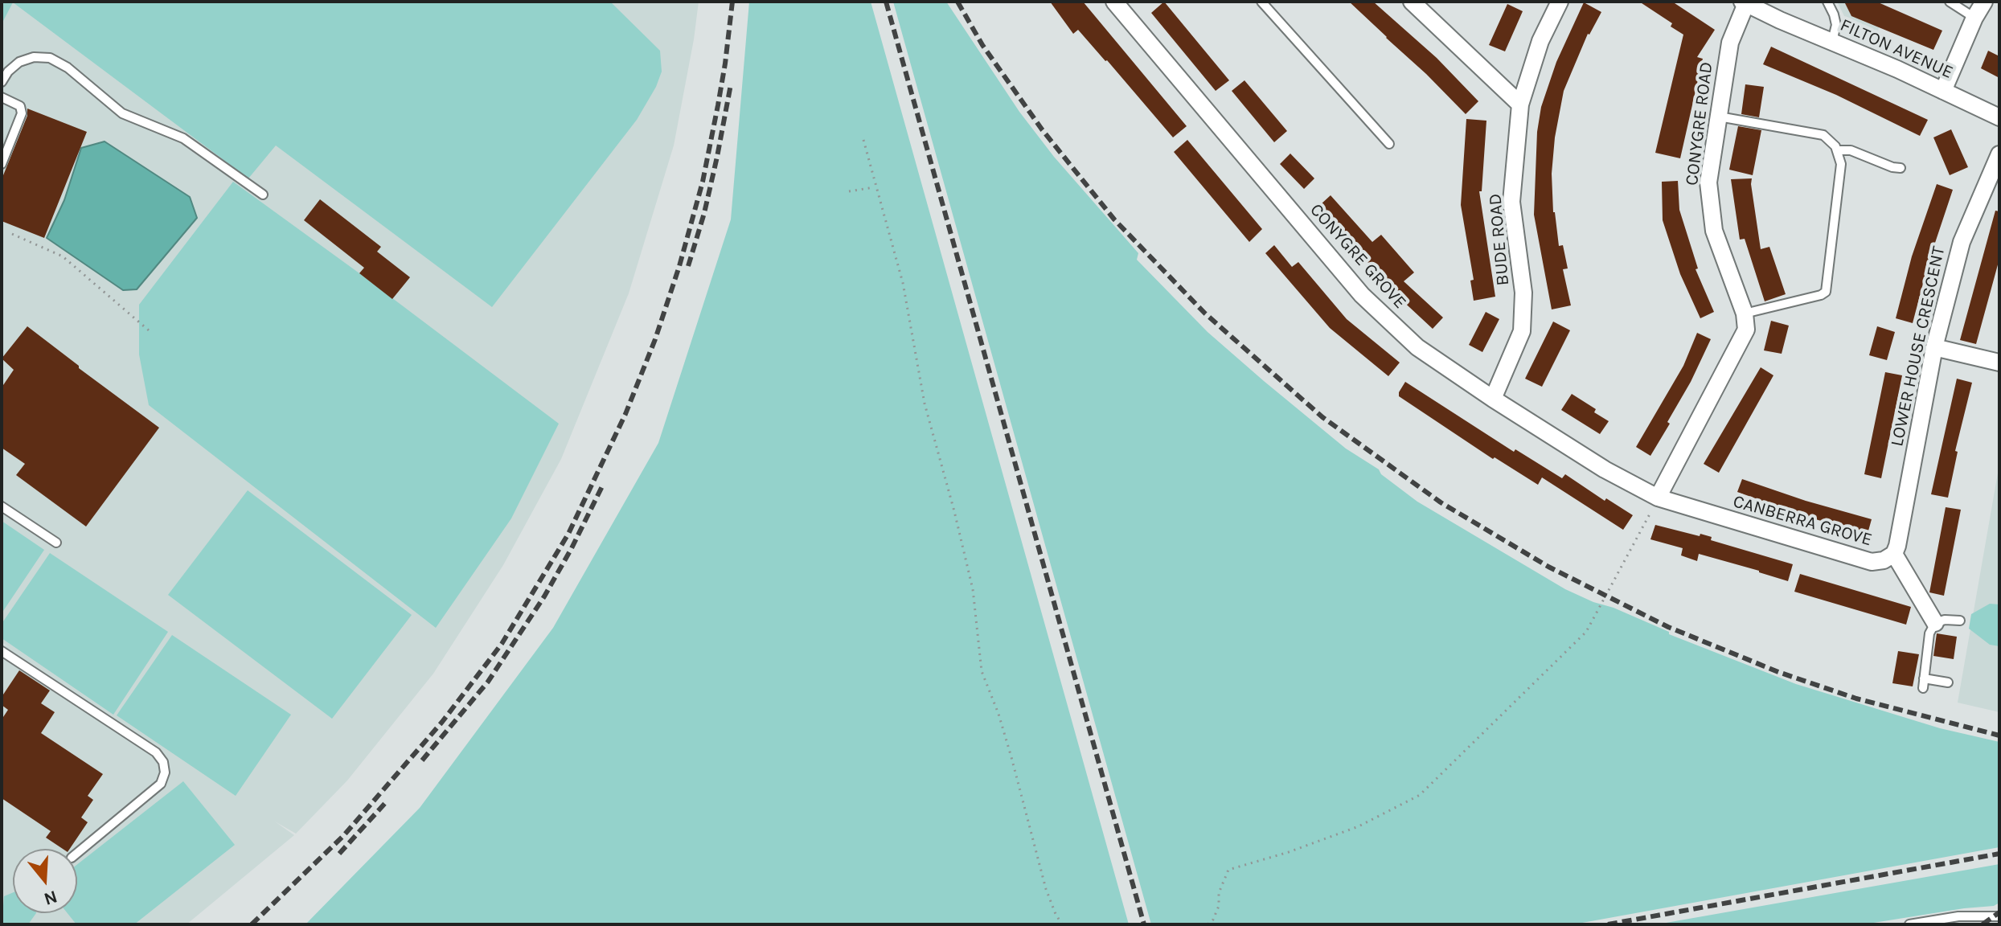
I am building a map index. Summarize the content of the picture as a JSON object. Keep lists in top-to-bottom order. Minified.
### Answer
{"streets":{"street":["FILTON AVENUE","CONYGRE ROAD","BUDE ROAD","CONYGRE GROVE","LOWER HOUSE CRESCENT","CANBERRA GROVE"]},"crossings":[["FILTON AVENUE","CONYGRE ROAD"],["BUDE ROAD","CONYGRE GROVE"],["CONYGRE GROVE","CANBERRA GROVE"],["LOWER HOUSE CRESCENT","CANBERRA GROVE"]],"north":"bottom"}
